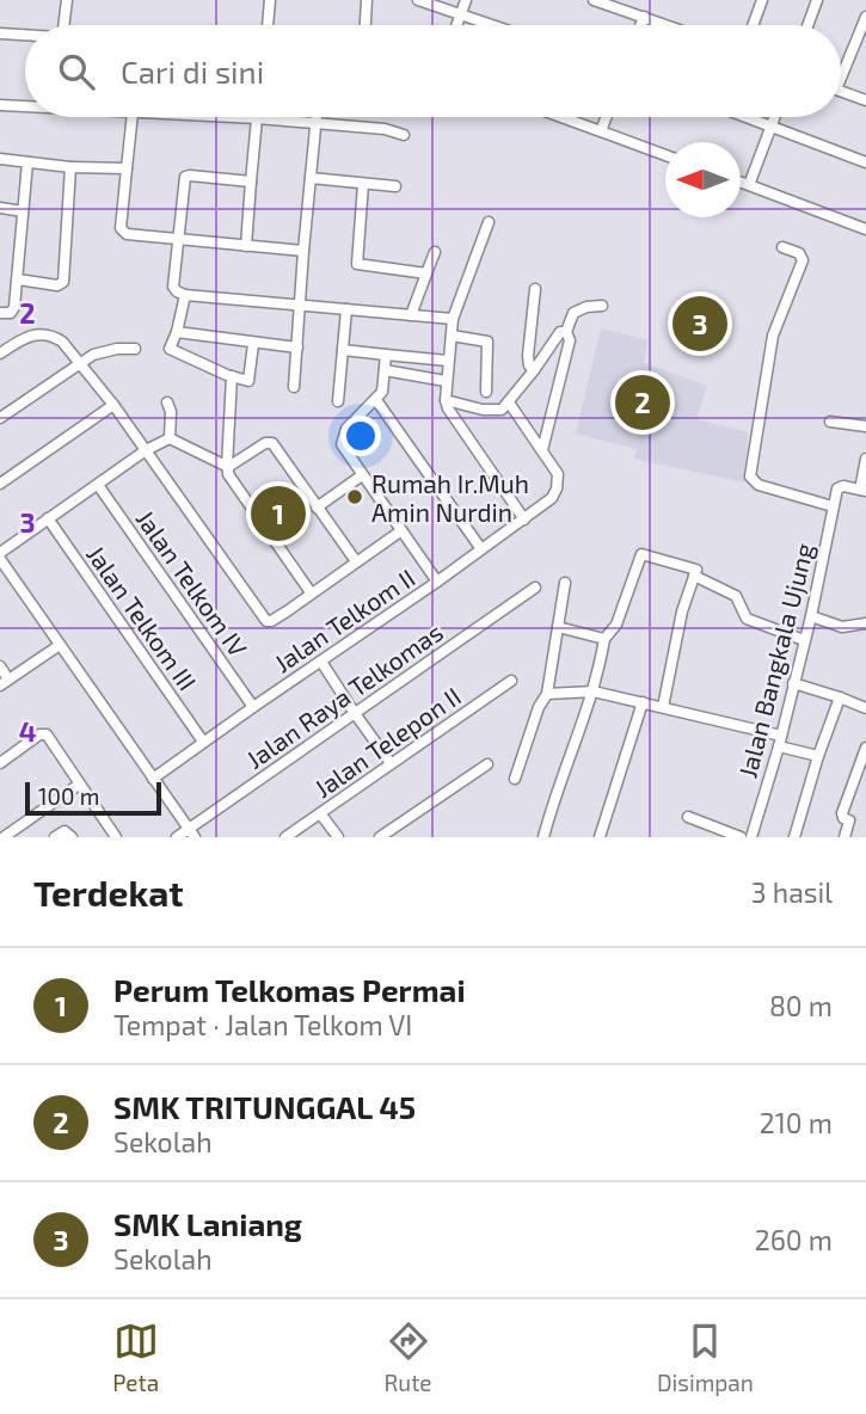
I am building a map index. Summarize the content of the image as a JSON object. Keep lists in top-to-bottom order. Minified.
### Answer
{"streets":{"street":["Jalan Telkom IV","Jalan Telkom III","Jalan Telkom II","Jalan Bangkala Ujung","Jalan Raya Telkomas","Jalan Telepon II"]},"crossings":[["Jalan Telkom IV","Jalan Telkom II"],["Jalan Telkom III","Jalan Telkom II"]],"places":["Rumah Ir.Muh Amin Nurdin"],"scale_bar":"100 m","north":"left","page":{"search":"Cari di sini","pins":["3","2","1"],"scale":"100 m","heading":["Terdekat","3 hasil"],"list":[{"mark":"1","name":"Perum Telkomas Permai","note":"Tempat · Jalan Telkom VI","value":"80 m"},{"mark":"2","name":"SMK TRITUNGGAL 45","note":"Sekolah","value":"210 m"},{"mark":"3","name":"SMK Laniang","note":"Sekolah","value":"260 m"}],"nav":["Peta","Rute","Disimpan"]},"grid":{"rows":["2","3","4"]}}
